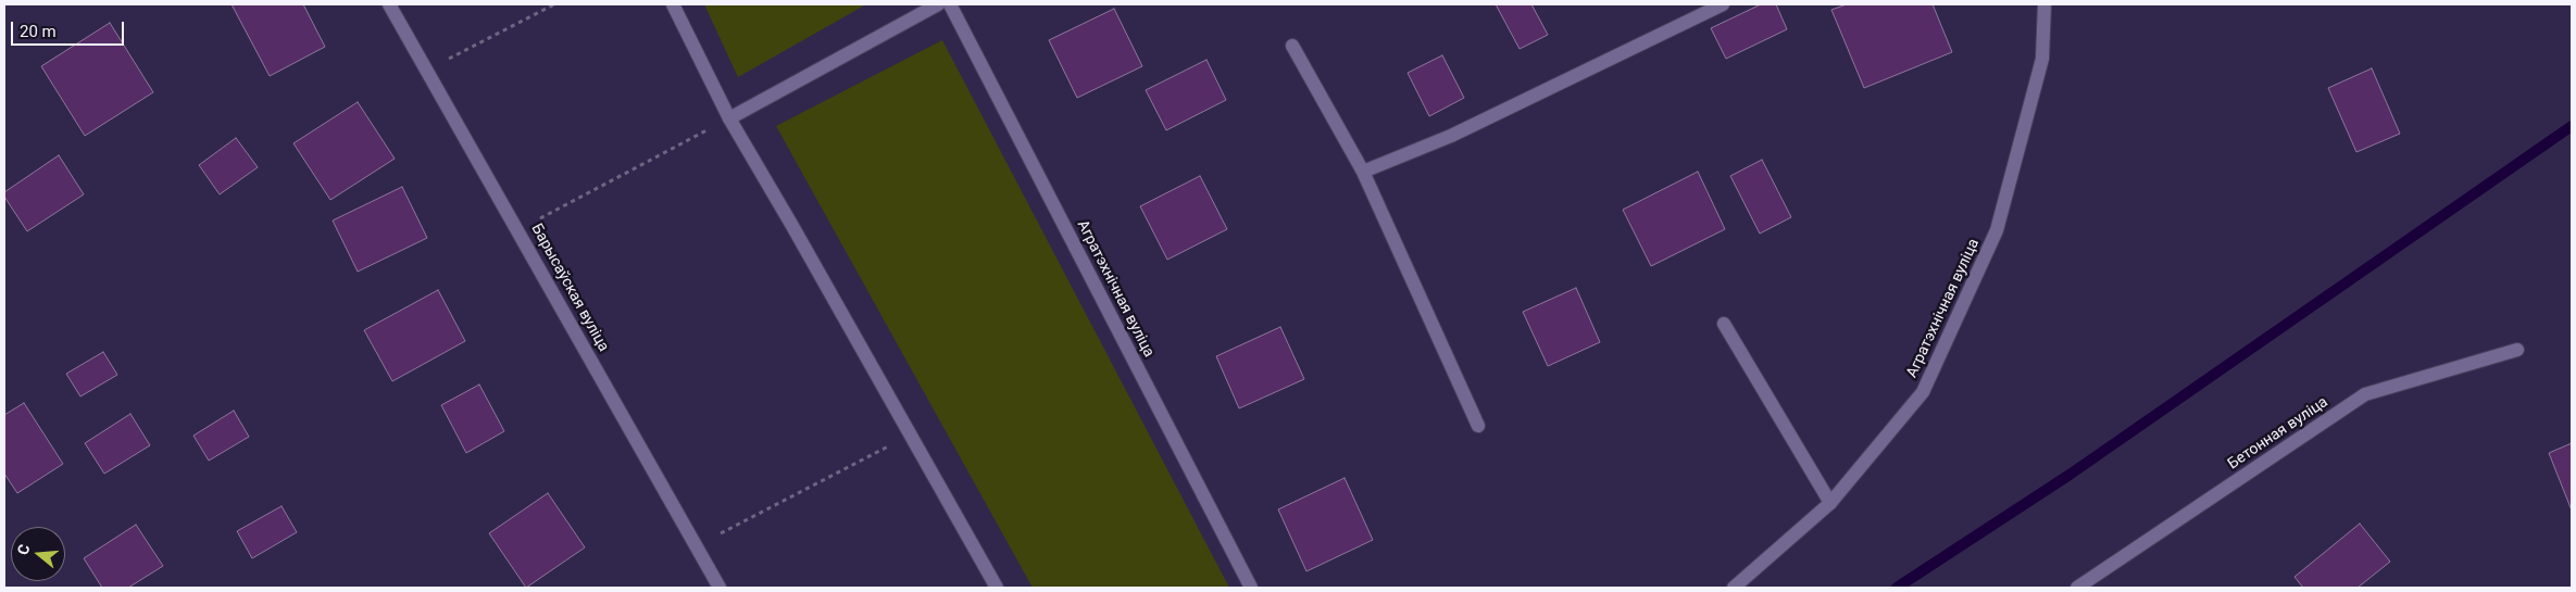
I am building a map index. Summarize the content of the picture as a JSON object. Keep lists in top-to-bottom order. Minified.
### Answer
{"streets":{"street":["Барысаўская вуліца","Агратэхнічная вуліца","Бетонная вуліца"]},"scale_bar":"20 m","north":"left"}
